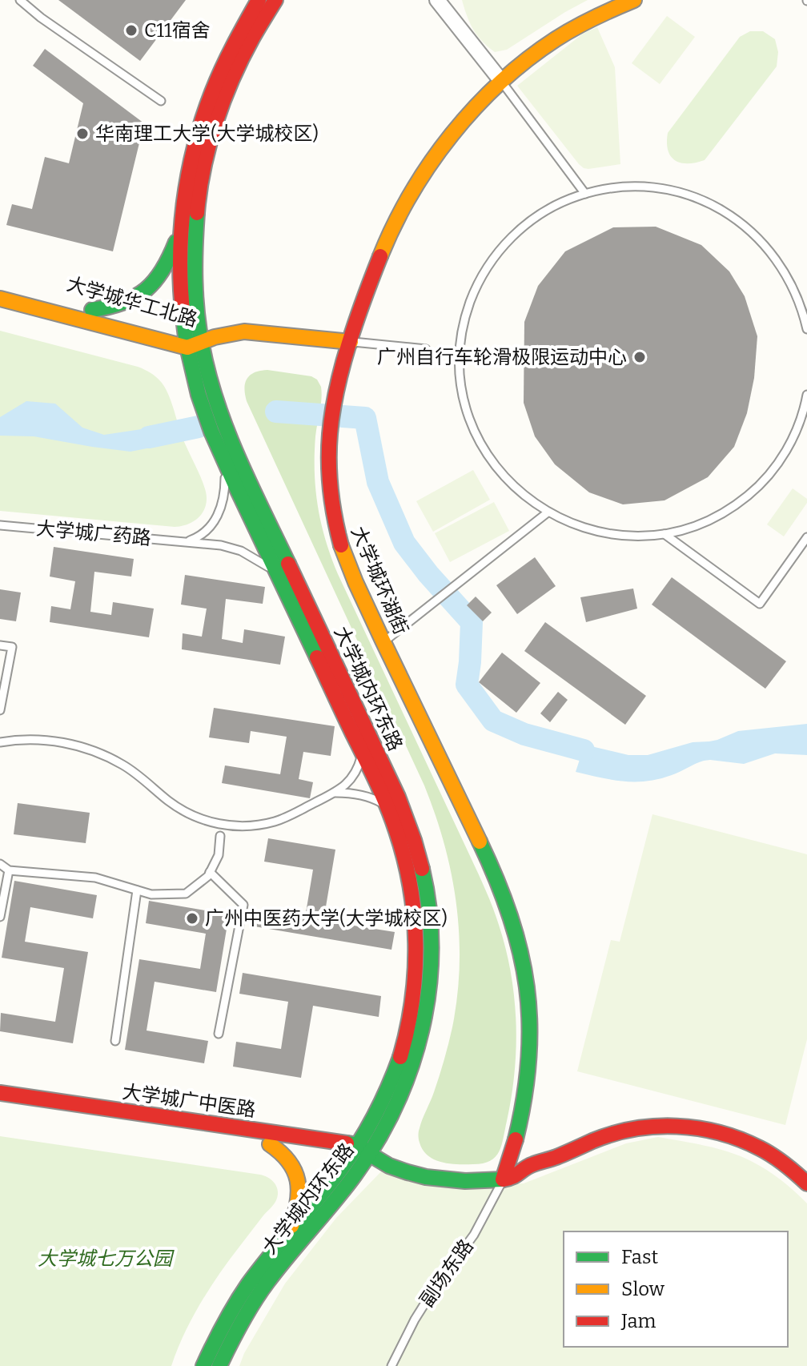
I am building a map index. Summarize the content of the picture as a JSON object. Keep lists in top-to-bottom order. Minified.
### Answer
{"streets":{"main road":["大学城华工北路","大学城环湖街","大学城内环东路","大学城广中医路"],"lane":["大学城广药路","副场东路"]},"crossings":[["大学城华工北路","大学城内环东路"],["大学城广药路","大学城内环东路"],["大学城环湖街","大学城广中医路"],["大学城环湖街","副场东路"],["大学城内环东路","大学城广中医路"],["大学城广中医路","副场东路"]],"parks":["大学城七万公园"],"places":["C11宿舍","华南理工大学(大学城校区)","广州自行车轮滑极限运动中心","广州中医药大学(大学城校区)"],"legend":["Fast","Slow","Jam"]}
